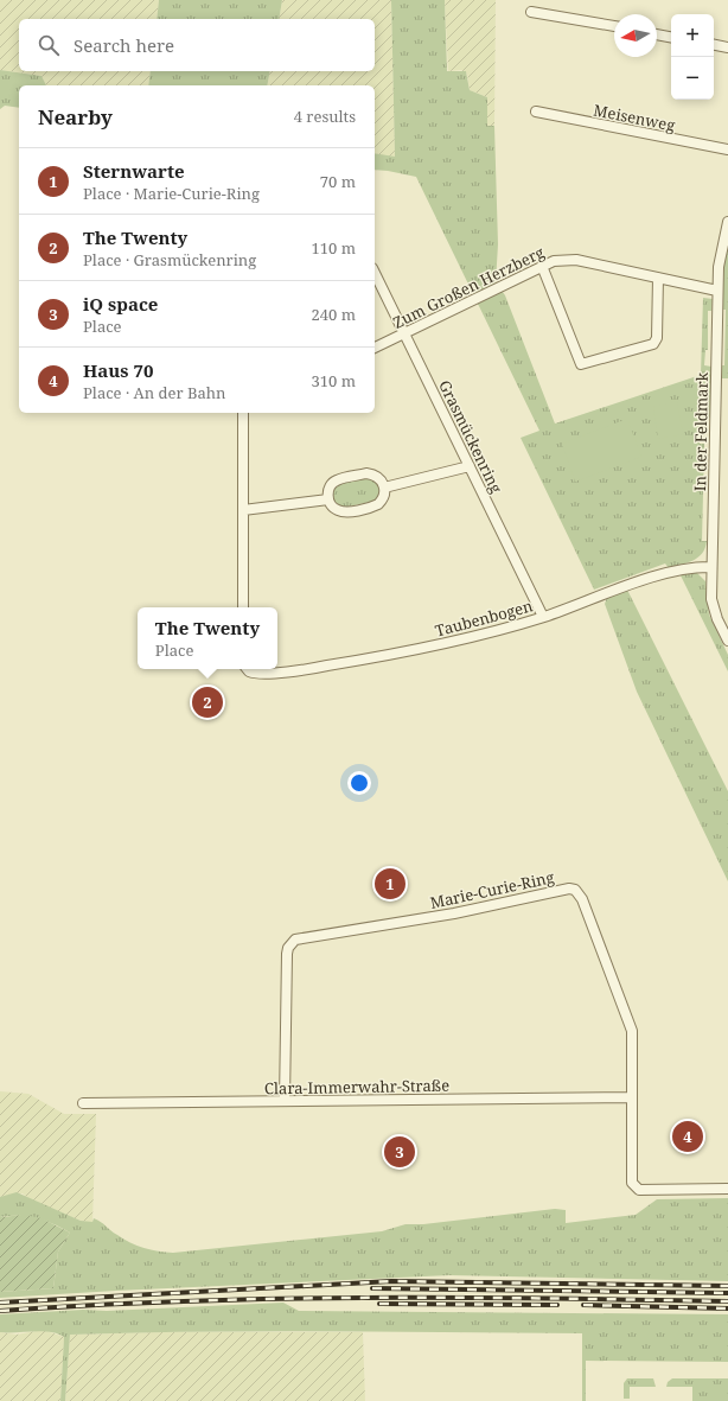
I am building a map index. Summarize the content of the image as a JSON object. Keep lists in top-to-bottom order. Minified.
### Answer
{"streets":{"street":["Meisenweg","Zum Großen Herzberg","In der Feldmark","Grasmückenring","Taubenbogen","Marie-Curie-Ring","Clara-Immerwahr-Straße"]},"crossings":[["Zum Großen Herzberg","In der Feldmark"],["Zum Großen Herzberg","Grasmückenring"],["In der Feldmark","Taubenbogen"],["Grasmückenring","Taubenbogen"],["Marie-Curie-Ring","Clara-Immerwahr-Straße"]],"north":"left","page":{"map_buttons":["+","−"],"search":"Search here","heading":["Nearby","4 results"],"list":[{"mark":"1","name":"Sternwarte","note":"Place · Marie-Curie-Ring","value":"70 m"},{"mark":"2","name":"The Twenty","note":"Place · Grasmückenring","value":"110 m"},{"mark":"3","name":"iQ space","note":"Place","value":"240 m"},{"mark":"4","name":"Haus 70","note":"Place · An der Bahn","value":"310 m"}],"popup":["The Twenty","Place"],"pins":["2","1","4","3"]}}
